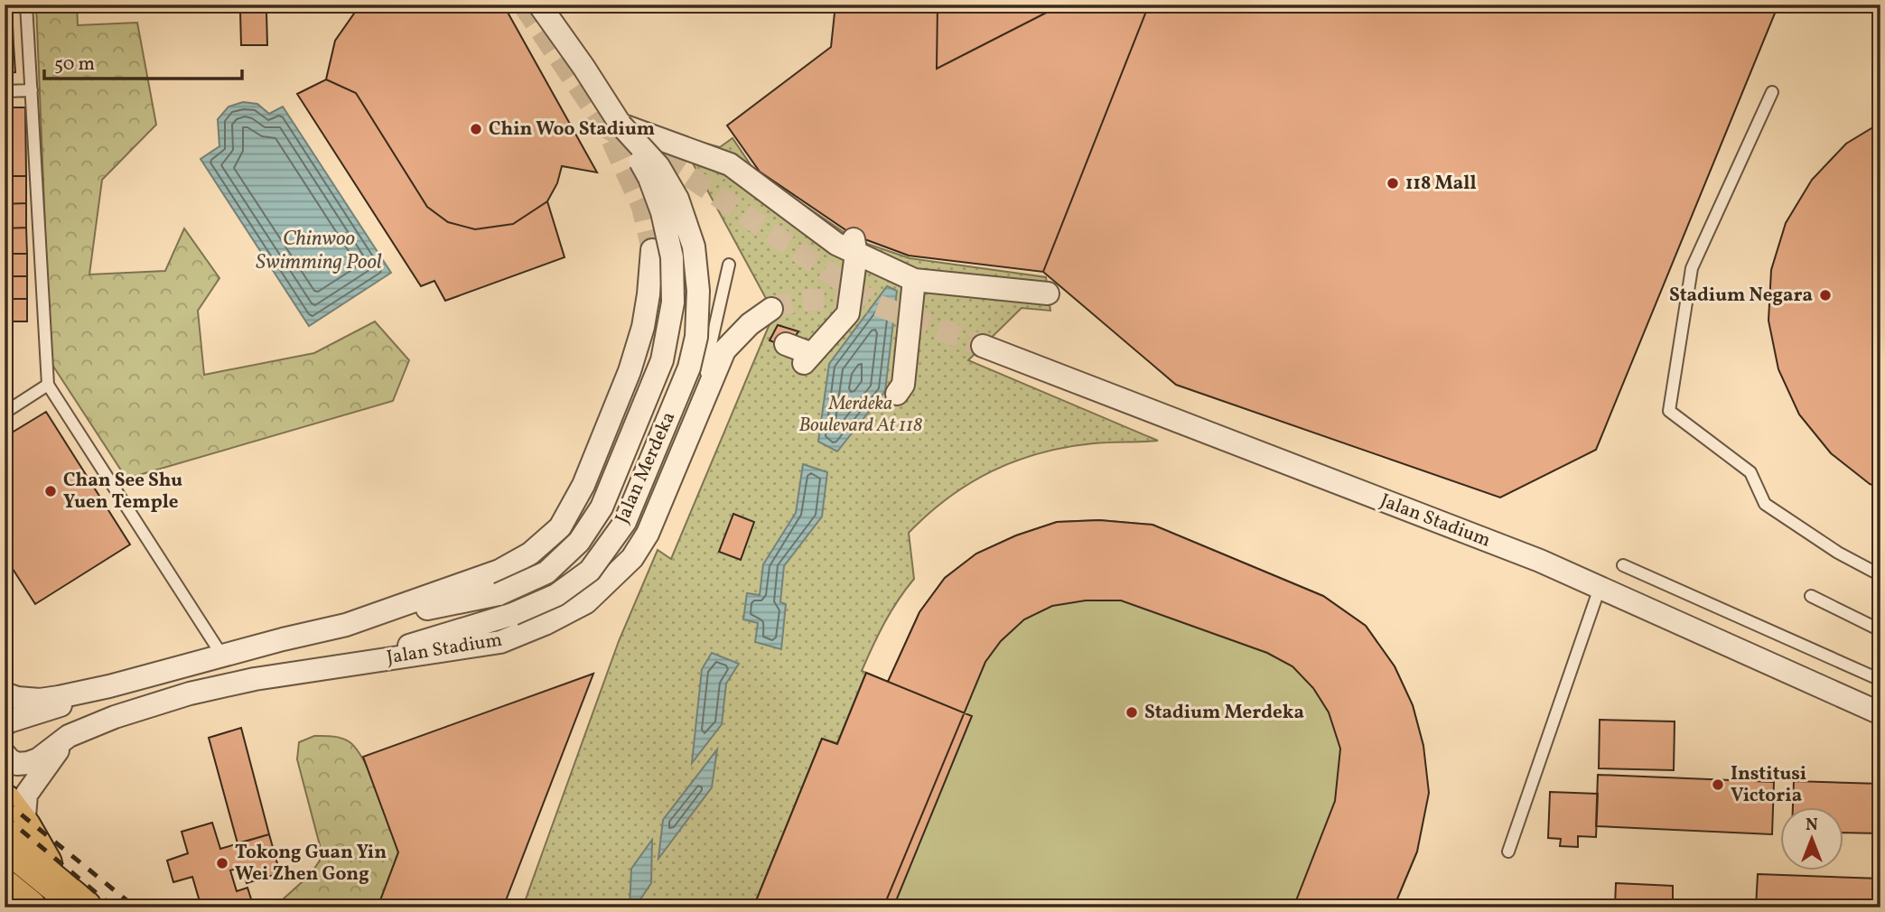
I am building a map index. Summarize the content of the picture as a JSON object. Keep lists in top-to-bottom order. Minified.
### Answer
{"streets":{"street":["Jalan Merdeka","Jalan Stadium"]},"crossings":[["Jalan Merdeka","Jalan Stadium"]],"water":["Chinwoo Swimming Pool"],"parks":["Merdeka Boulevard At 118"],"places":["Chin Woo Stadium","118 Mall","Stadium Negara","Chan See Shu Yuen Temple","Stadium Merdeka","Institusi Victoria","Tokong Guan Yin Wei Zhen Gong"],"scale_bar":"50 m","north":"top"}
